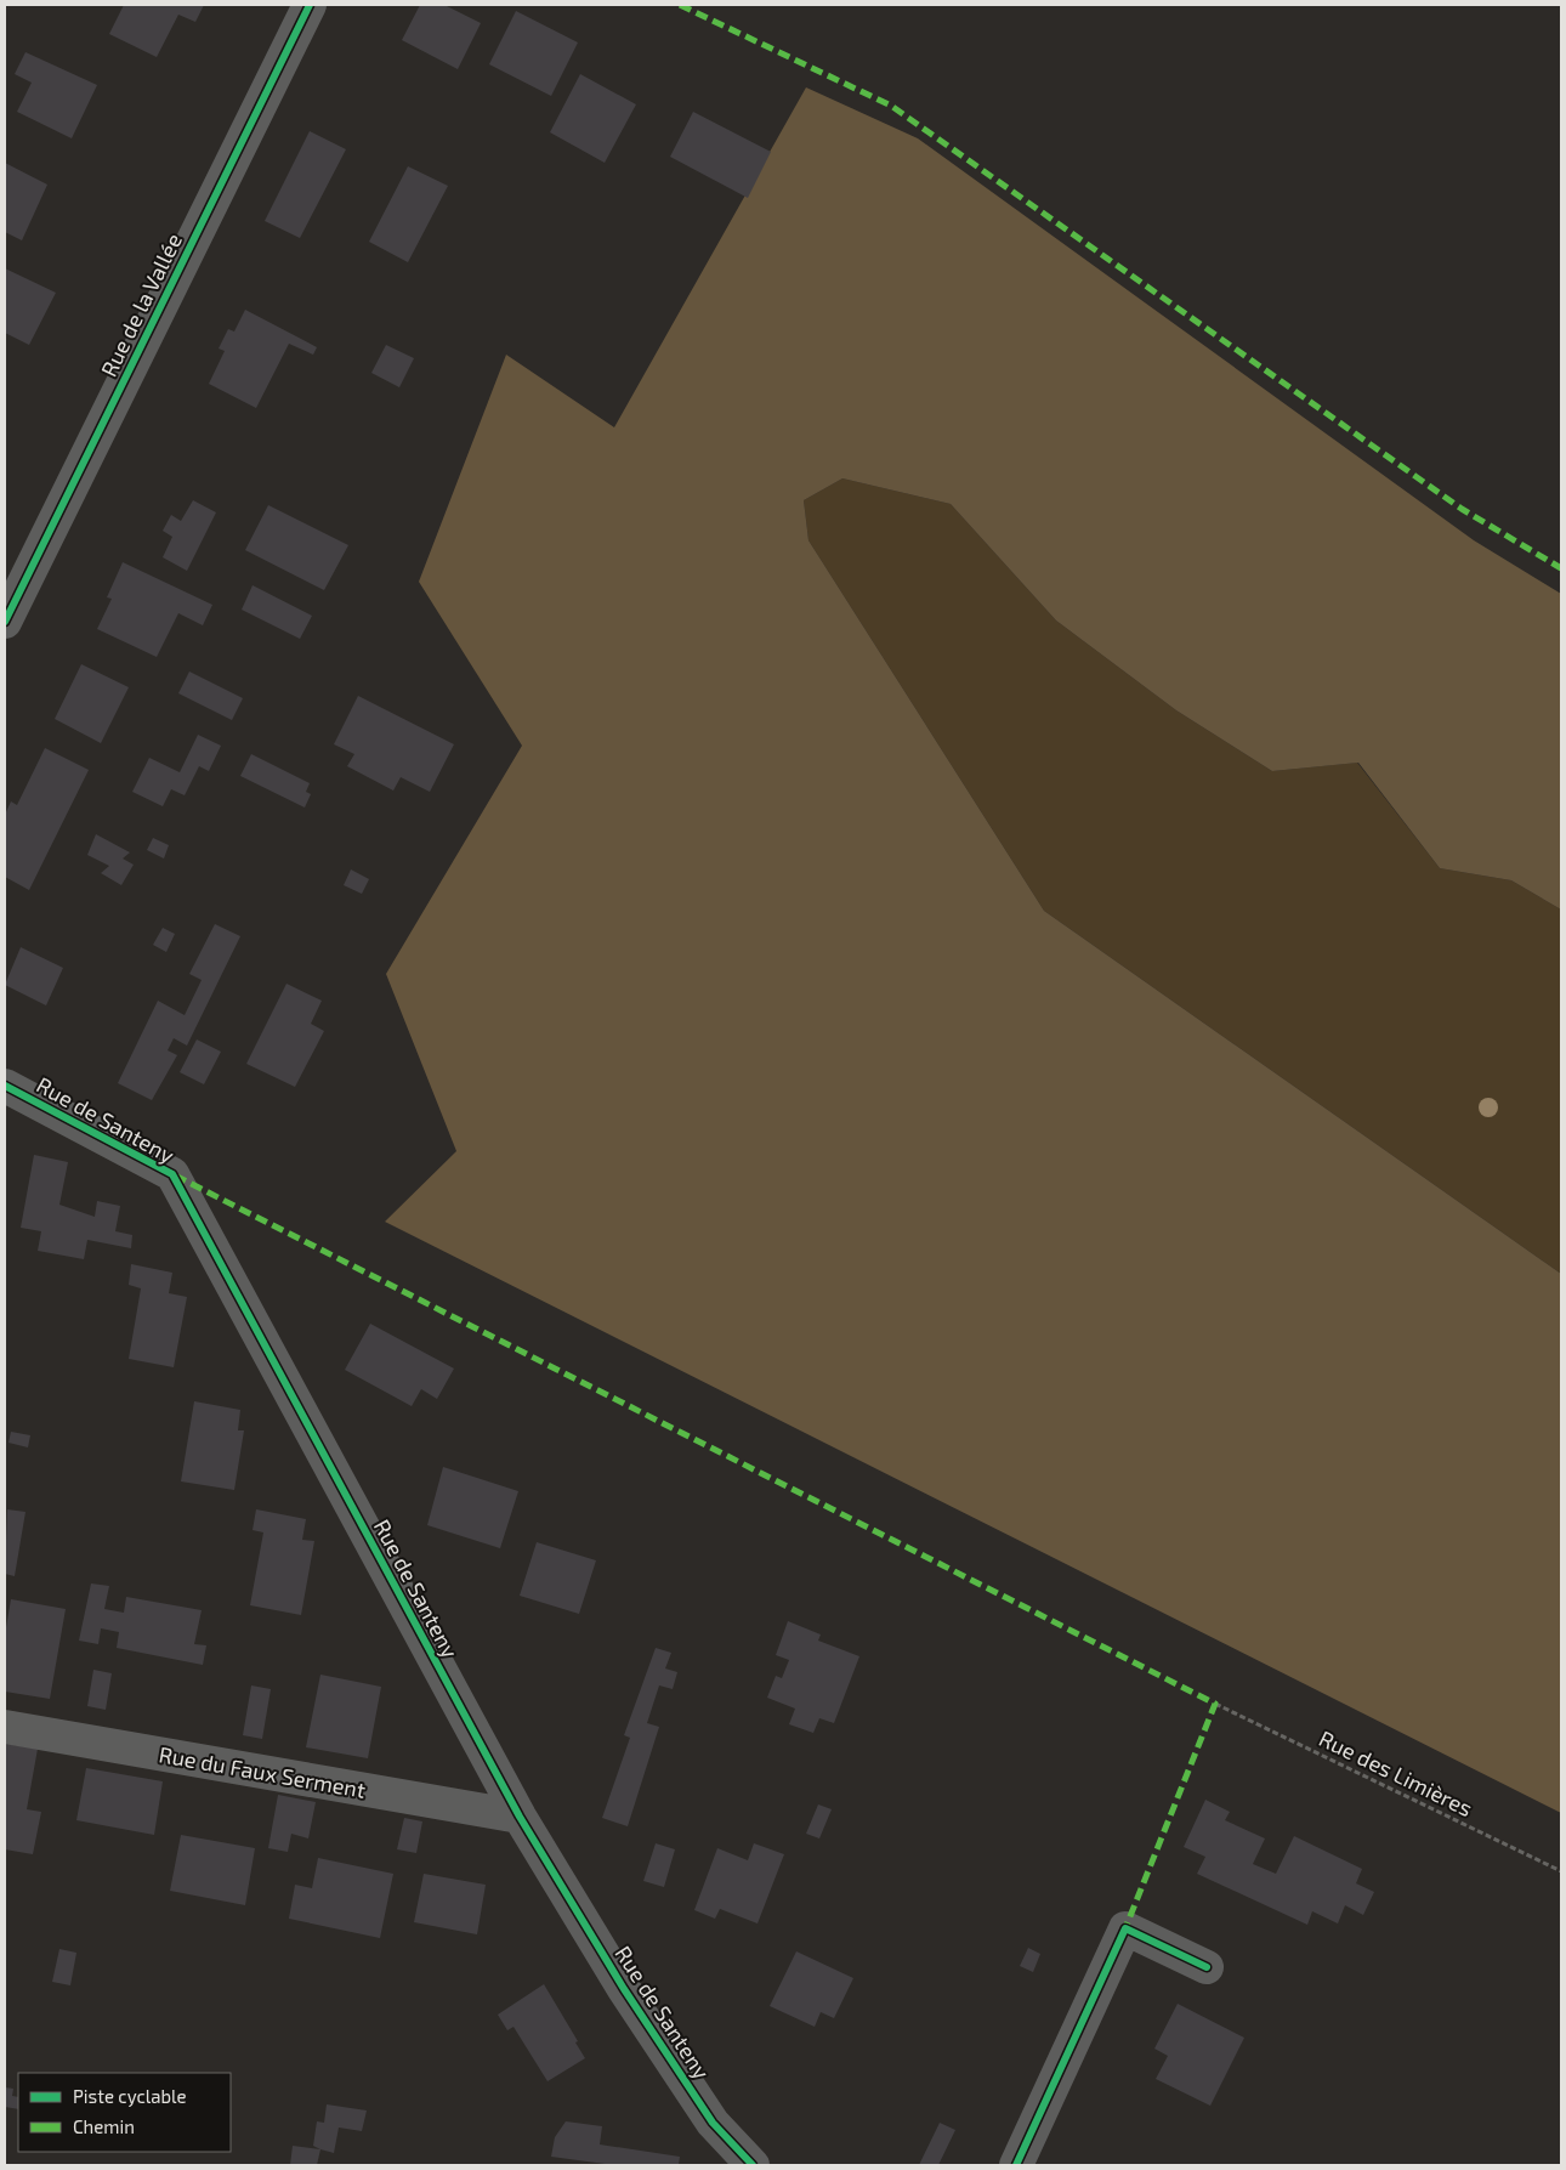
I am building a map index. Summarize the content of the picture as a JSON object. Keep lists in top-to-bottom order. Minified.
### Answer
{"streets":{"street":["Rue de la Vallée","Rue de Santeny","Rue du Faux Serment"],"path":["Rue des Limières"]},"crossings":[["Rue de Santeny","Rue du Faux Serment"]],"legend":["Piste cyclable","Chemin"]}
